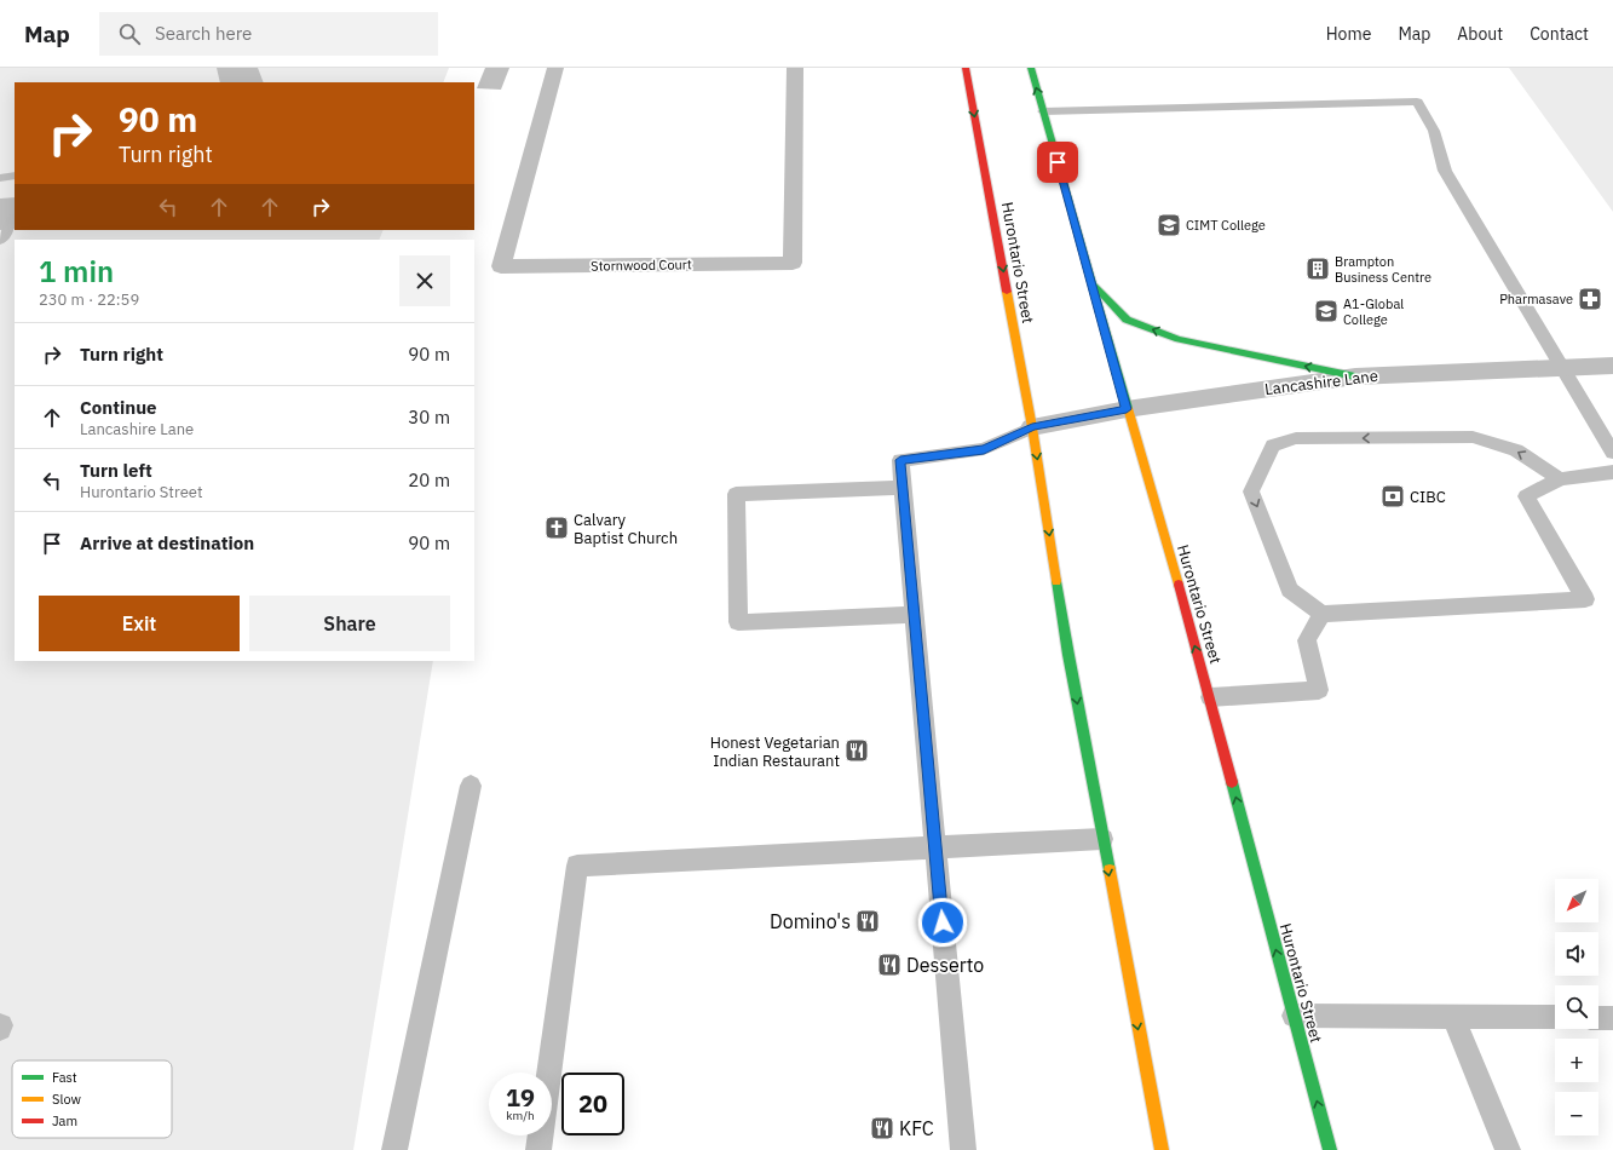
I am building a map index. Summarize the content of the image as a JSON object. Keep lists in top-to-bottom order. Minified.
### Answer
{"streets":{"main road":["Hurontario Street"],"street":["Stornwood Court","Lancashire Lane"]},"crossings":[["Hurontario Street","Lancashire Lane"]],"places":{"school or university":["CIMT College","A1-Global College"],"building":["Brampton Business Centre"],"pharmacy":["Pharmasave"],"bank":["CIBC"],"church":["Calvary Baptist Church"],"restaurant":["Honest Vegetarian Indian Restaurant","Domino's","Desserto","KFC"]},"legend":["Fast","Slow","Jam"],"north":"bottom left","page":{"header":"Map","search":"Search here","nav":["Home","Map","About","Contact"],"turn":["90 m","Turn right"],"heading":["1 min","230 m · 22:59"],"list":[{"name":"Turn right","value":"90 m"},{"name":"Continue","note":"Lancashire Lane","value":"30 m"},{"name":"Turn left","note":"Hurontario Street","value":"20 m"},{"name":"Arrive at destination","value":"90 m"}],"buttons":["Exit","Share"],"map_buttons":["+","−"],"speed":"19 km/h","limit":"20"}}
